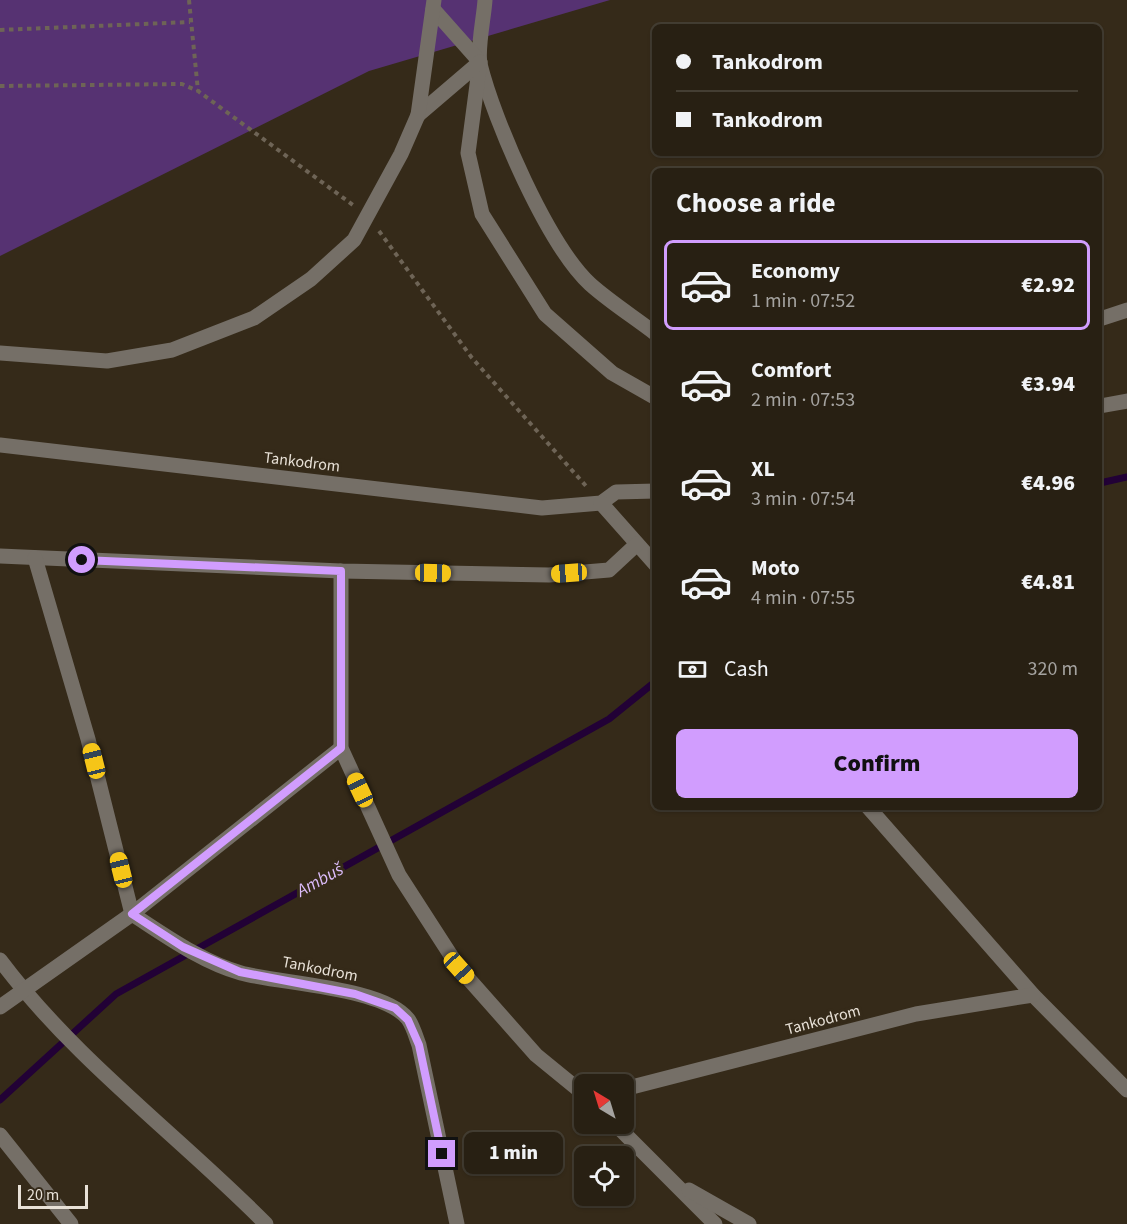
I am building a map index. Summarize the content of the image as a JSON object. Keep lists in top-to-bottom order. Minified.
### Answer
{"streets":{"lane":["Tankodrom"]},"water":["Ambuš"],"scale_bar":"20 m","north":"top left","page":{"banner":["Tankodrom","Tankodrom"],"heading":"Choose a ride","list":[{"name":"Economy","note":"1 min · 07:52","value":"€2.92"},{"name":"Comfort","note":"2 min · 07:53","value":"€3.94"},{"name":"XL","note":"3 min · 07:54","value":"€4.96"},{"name":"Moto","note":"4 min · 07:55","value":"€4.81"}],"pay":["Cash","320 m"],"buttons":"Confirm","bubble":"1 min","scale":"20 m"}}
